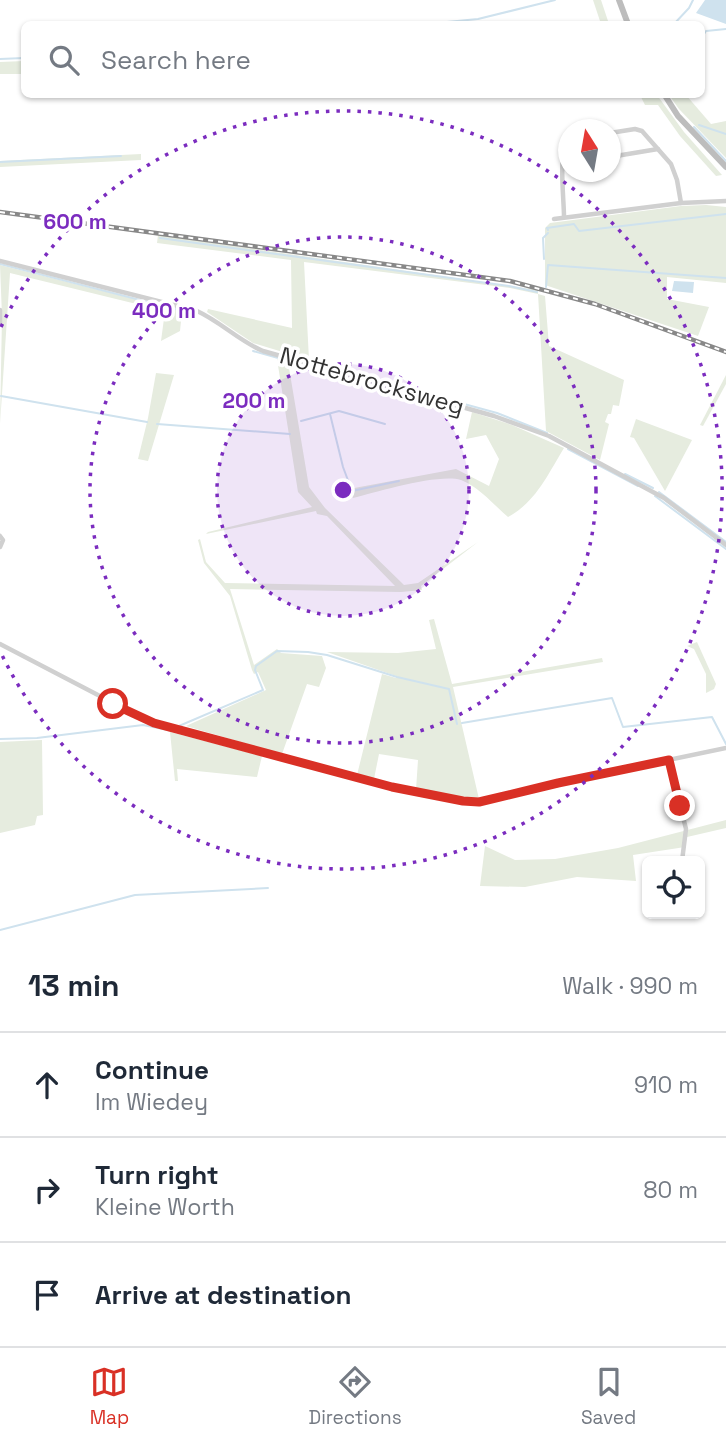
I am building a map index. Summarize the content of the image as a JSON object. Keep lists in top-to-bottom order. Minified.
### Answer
{"streets":{"street":["Nottebrocksweg"]},"north":"top","page":{"search":"Search here","heading":["13 min","Walk · 990 m"],"list":[["Continue","Im Wiedey","910 m"],["Turn right","Kleine Worth","80 m"],"Arrive at destination"],"nav":["Map","Directions","Saved"]},"rings":["600 m","400 m","200 m"]}
